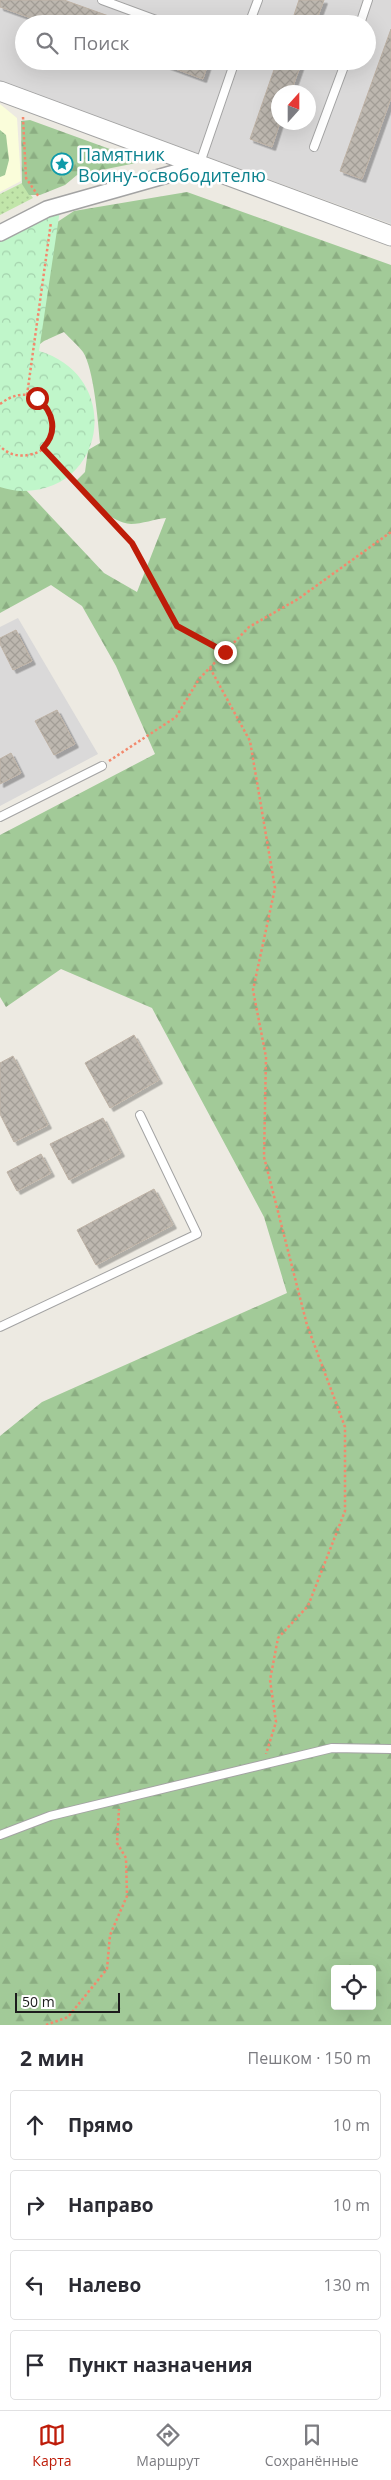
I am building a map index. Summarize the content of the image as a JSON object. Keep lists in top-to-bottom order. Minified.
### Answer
{"places":{"place":["Памятник Воину-освободителю"]},"scale_bar":"50 m","north":"top","page":{"search":"Поиск","scale":"50 m","heading":["2 мин","Пешком · 150 m"],"list":[["Прямо","10 m"],["Направо","10 m"],["Налево","130 m"],"Пункт назначения"],"nav":["Карта","Маршрут","Сохранённые"]}}
